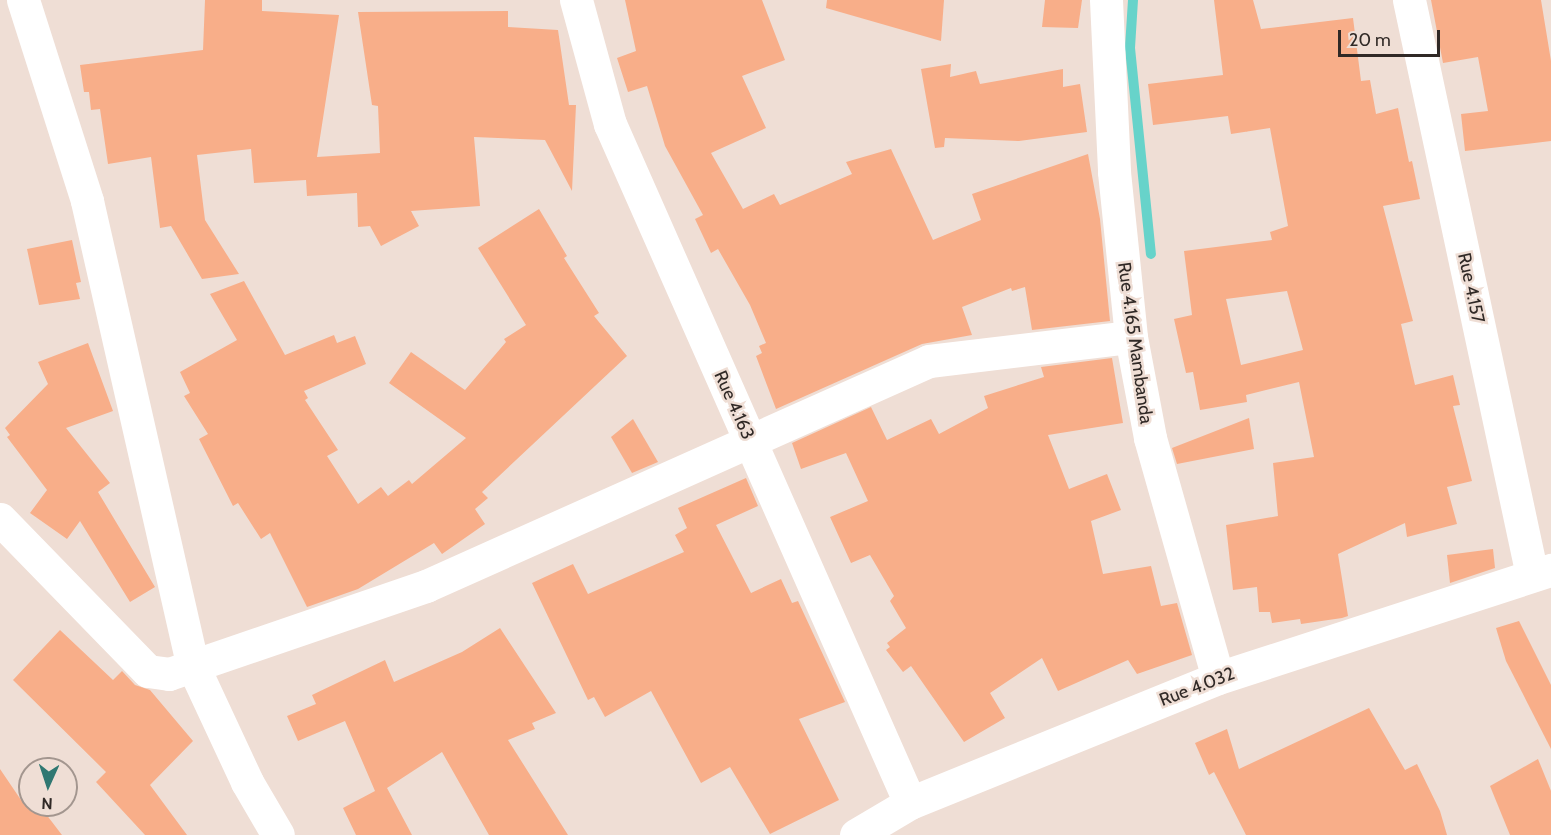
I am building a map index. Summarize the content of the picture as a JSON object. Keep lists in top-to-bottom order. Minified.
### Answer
{"streets":{"street":["Rue 4.157","Rue 4.165 Mambanda","Rue 4.163","Rue 4.032"]},"crossings":[["Rue 4.157","Rue 4.032"],["Rue 4.165 Mambanda","Rue 4.032"],["Rue 4.163","Rue 4.032"]],"scale_bar":"20 m","north":"bottom"}
